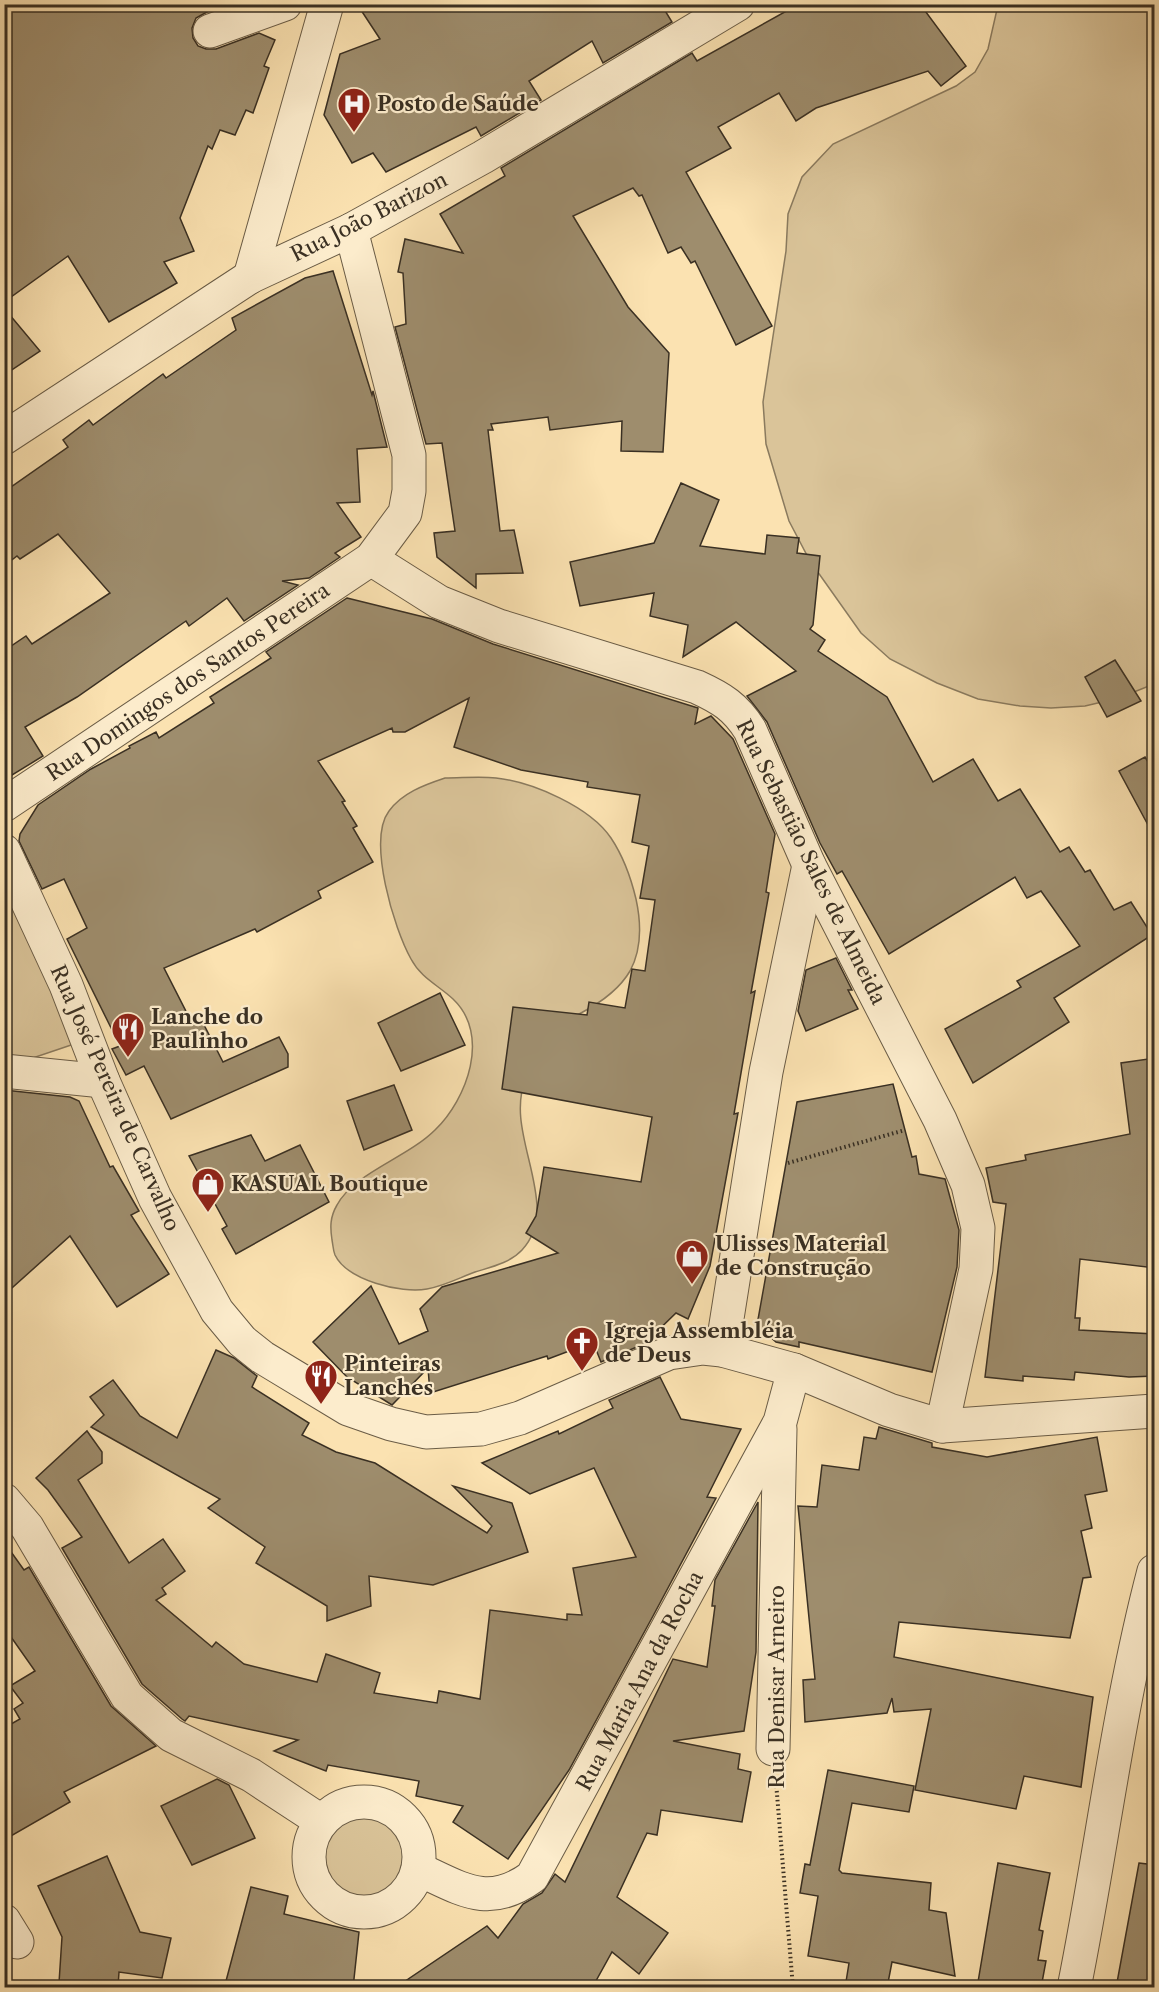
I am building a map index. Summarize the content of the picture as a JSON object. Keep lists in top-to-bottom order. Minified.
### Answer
{"streets":{"street":["Rua João Barizon","Rua Domingos dos Santos Pereira","Rua Sebastião Sales de Almeida","Rua José Pereira de Carvalho","Rua Maria Ana da Rocha","Rua Denisar Arneiro"]},"crossings":[["Rua João Barizon","Rua Domingos dos Santos Pereira"],["Rua Domingos dos Santos Pereira","Rua Sebastião Sales de Almeida"],["Rua Sebastião Sales de Almeida","Rua José Pereira de Carvalho"],["Rua José Pereira de Carvalho","Rua Maria Ana da Rocha"],["Rua Maria Ana da Rocha","Rua Denisar Arneiro"]],"places":{"hospital":["Posto de Saúde"],"restaurant":["Lanche do Paulinho","Pinteiras Lanches"],"shop":["KASUAL Boutique","Ulisses Material de Construção"],"church":["Igreja Assembléia de Deus"]}}
